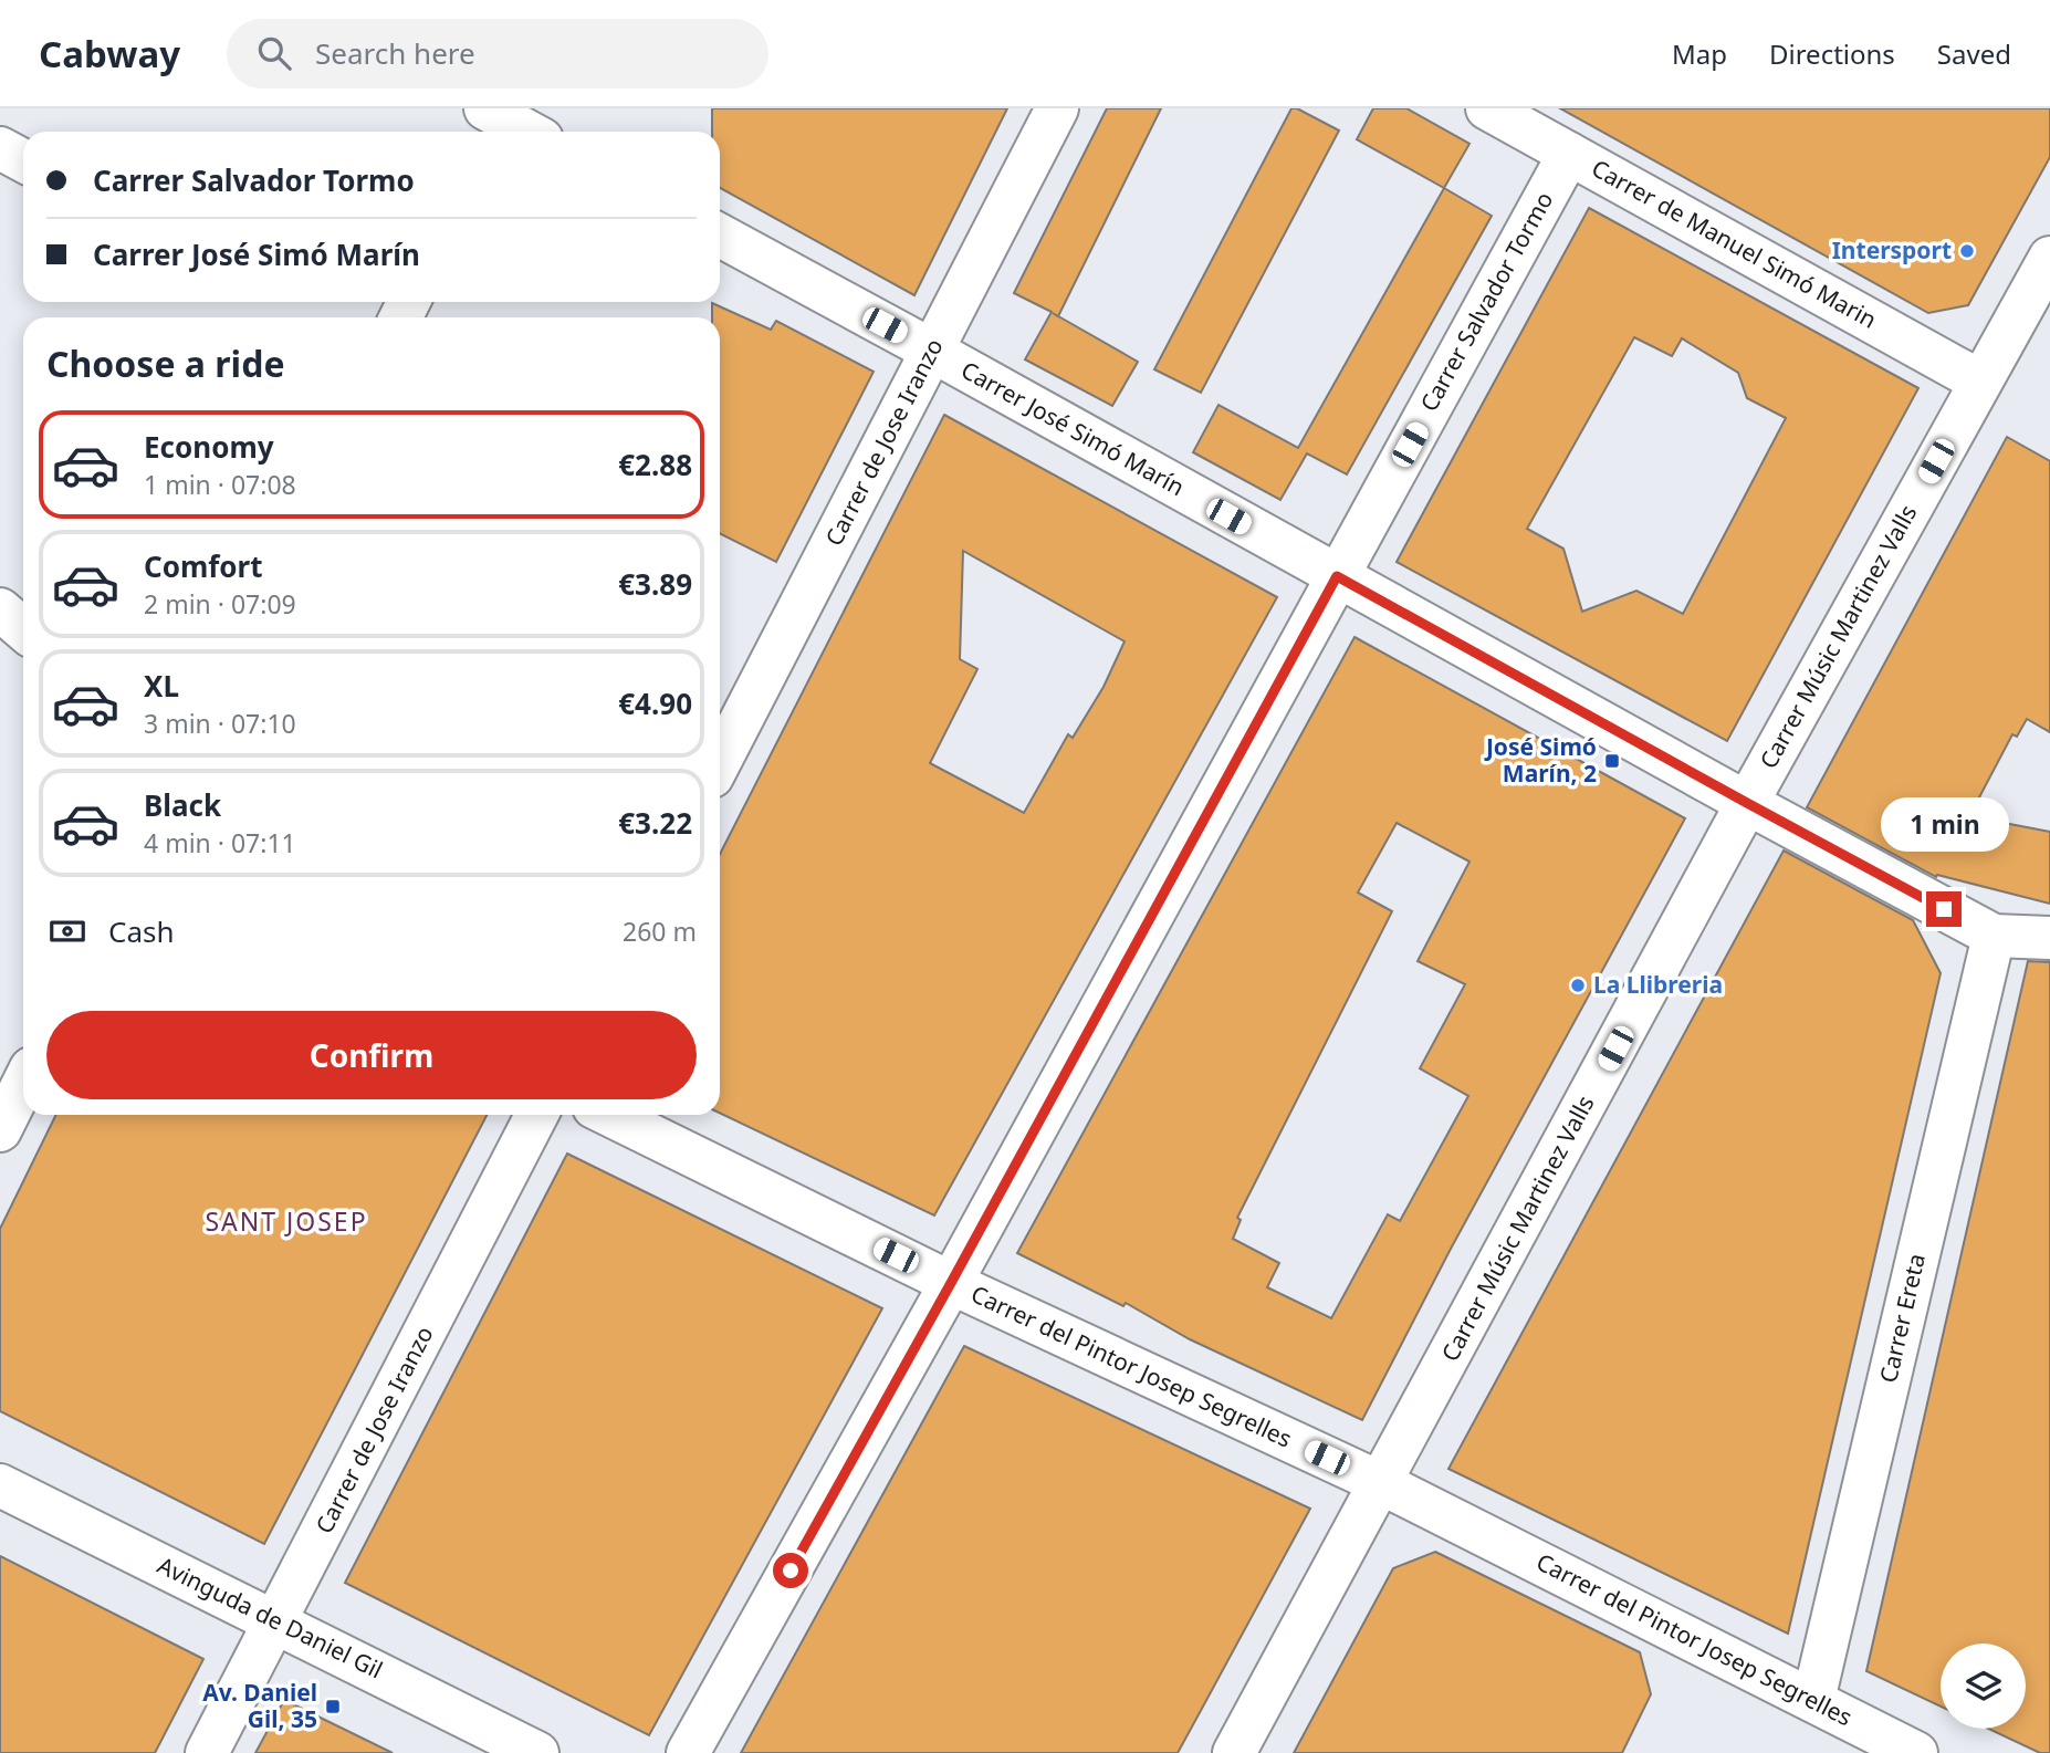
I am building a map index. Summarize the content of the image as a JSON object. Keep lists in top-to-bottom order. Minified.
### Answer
{"streets":{"street":["Carrer de Manuel Simó Marin","Carrer Salvador Tormo","Carrer José Simó Marín","Carrer de Jose Iranzo","Carrer Músic Martinez Valls","Carrer Ereta","Carrer del Pintor Josep Segrelles","Avinguda de Daniel Gil"]},"crossings":[["Carrer de Manuel Simó Marin","Carrer Salvador Tormo"],["Carrer de Manuel Simó Marin","Carrer Músic Martinez Valls"],["Carrer Salvador Tormo","Carrer José Simó Marín"],["Carrer Salvador Tormo","Carrer del Pintor Josep Segrelles"],["Carrer José Simó Marín","Carrer de Jose Iranzo"],["Carrer José Simó Marín","Carrer Músic Martinez Valls"],["Carrer José Simó Marín","Carrer Ereta"],["Carrer de Jose Iranzo","Avinguda de Daniel Gil"],["Carrer Músic Martinez Valls","Carrer del Pintor Josep Segrelles"],["Carrer Ereta","Carrer del Pintor Josep Segrelles"]],"districts":["SANT JOSEP"],"places":{"other":["Intersport","La Llibreria"],"transit":["José Simó Marín, 2","Av. Daniel Gil, 35"]},"page":{"header":"Cabway","search":"Search here","nav":["Map","Directions","Saved"],"banner":["Carrer Salvador Tormo","Carrer José Simó Marín"],"heading":"Choose a ride","list":[{"name":"Economy","note":"1 min · 07:08","value":"€2.88"},{"name":"Comfort","note":"2 min · 07:09","value":"€3.89"},{"name":"XL","note":"3 min · 07:10","value":"€4.90"},{"name":"Black","note":"4 min · 07:11","value":"€3.22"}],"bubble":"1 min","pay":["Cash","260 m"],"buttons":"Confirm"}}
